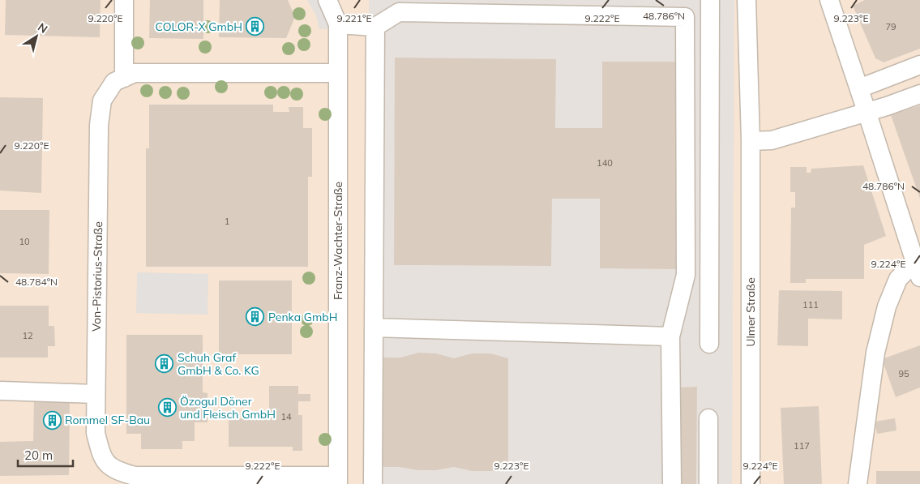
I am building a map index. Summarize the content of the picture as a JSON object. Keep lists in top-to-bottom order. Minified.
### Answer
{"streets":{"street":["Franz-Wachter-Straße","Von-Pistorius-Straße","Ulmer Straße"]},"crossings":[["Franz-Wachter-Straße","Von-Pistorius-Straße"]],"places":{"building":["COLOR-X GmbH","Penka GmbH","Schuh Graf GmbH & Co. KG","Özogul Döner und Fleisch GmbH","Rommel SF-Bau"]},"house_numbers":["79","140","1","10","111","12","95","14","117"],"scale_bar":"20 m","north":"top right","coordinates":["48.786°N","9.220°E","9.221°E","9.222°E","9.223°E","9.224°E","48.784°N"]}
